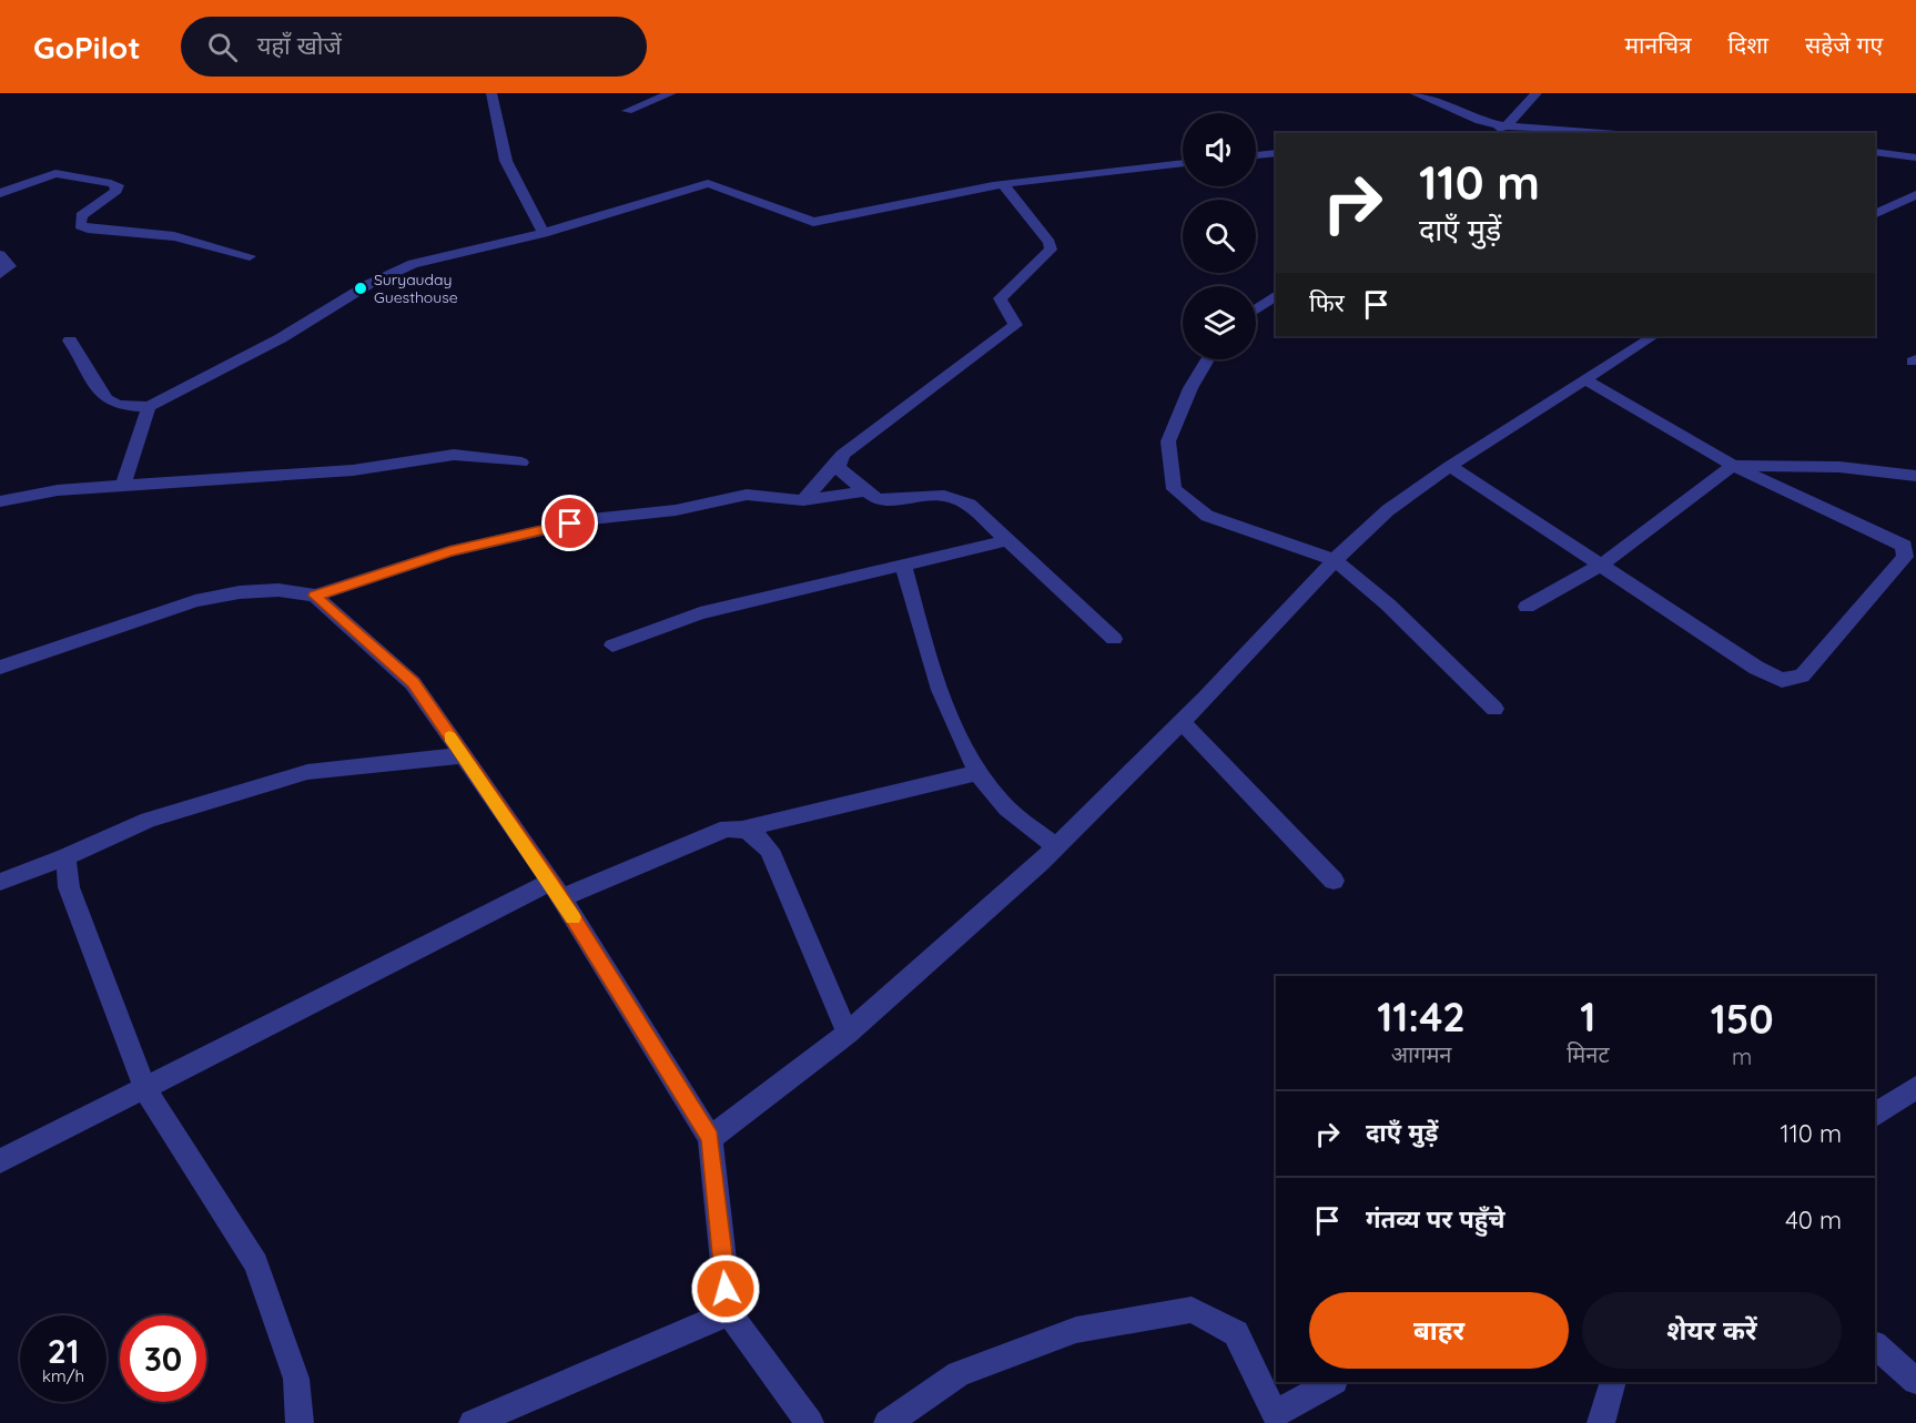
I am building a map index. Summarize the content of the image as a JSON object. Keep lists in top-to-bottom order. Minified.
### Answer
{"places":["Suryauday Guesthouse"],"page":{"header":"GoPilot","search":"यहाँ खोजें","nav":["मानचित्र","दिशा","सहेजे गए"],"turn":["110 m","दाएँ मुड़ें"],"then":"फिर","eta":["11:42","आगमन","1","मिनट","150","m"],"list":[{"name":"दाएँ मुड़ें","value":"110 m"},{"name":"गंतव्य पर पहुँचे","value":"40 m"}],"buttons":["बाहर","शेयर करें"],"speed":"21 km/h","limit":"30"}}
